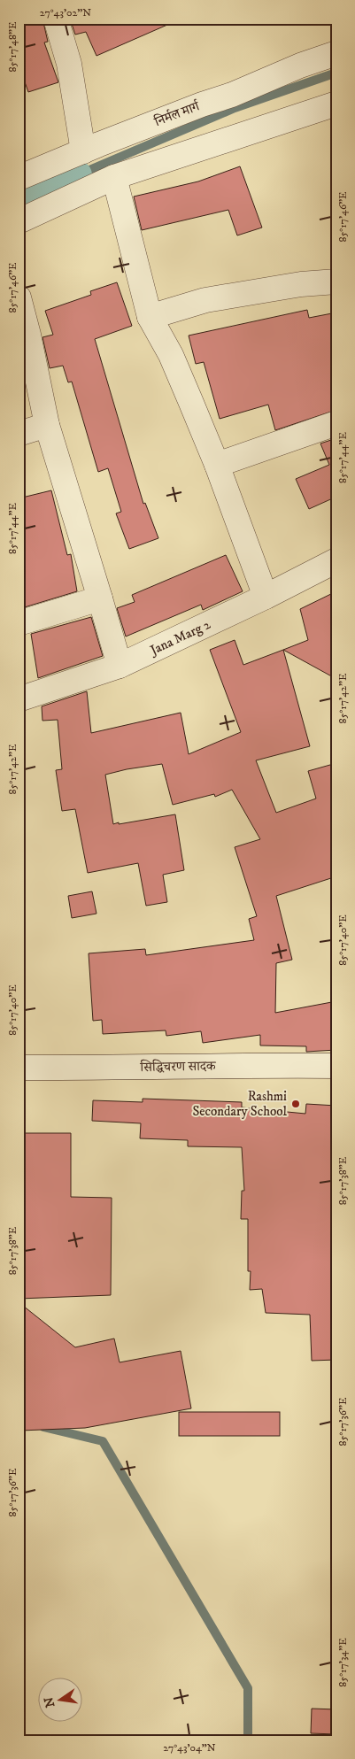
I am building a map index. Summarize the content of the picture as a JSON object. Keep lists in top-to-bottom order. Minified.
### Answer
{"streets":{"street":["निर्मल मार्ग","Jana Marg 2","सिद्धिचरण सादक"]},"places":["Rashmi Secondary School"],"north":"left","coordinates":["27°43'02\"N","85°17'48\"E","85°17'46\"E","85°17'44\"E","85°17'42\"E","85°17'40\"E","85°17'38\"E","85°17'36\"E","85°17'34\"E","27°43'04\"N"]}
